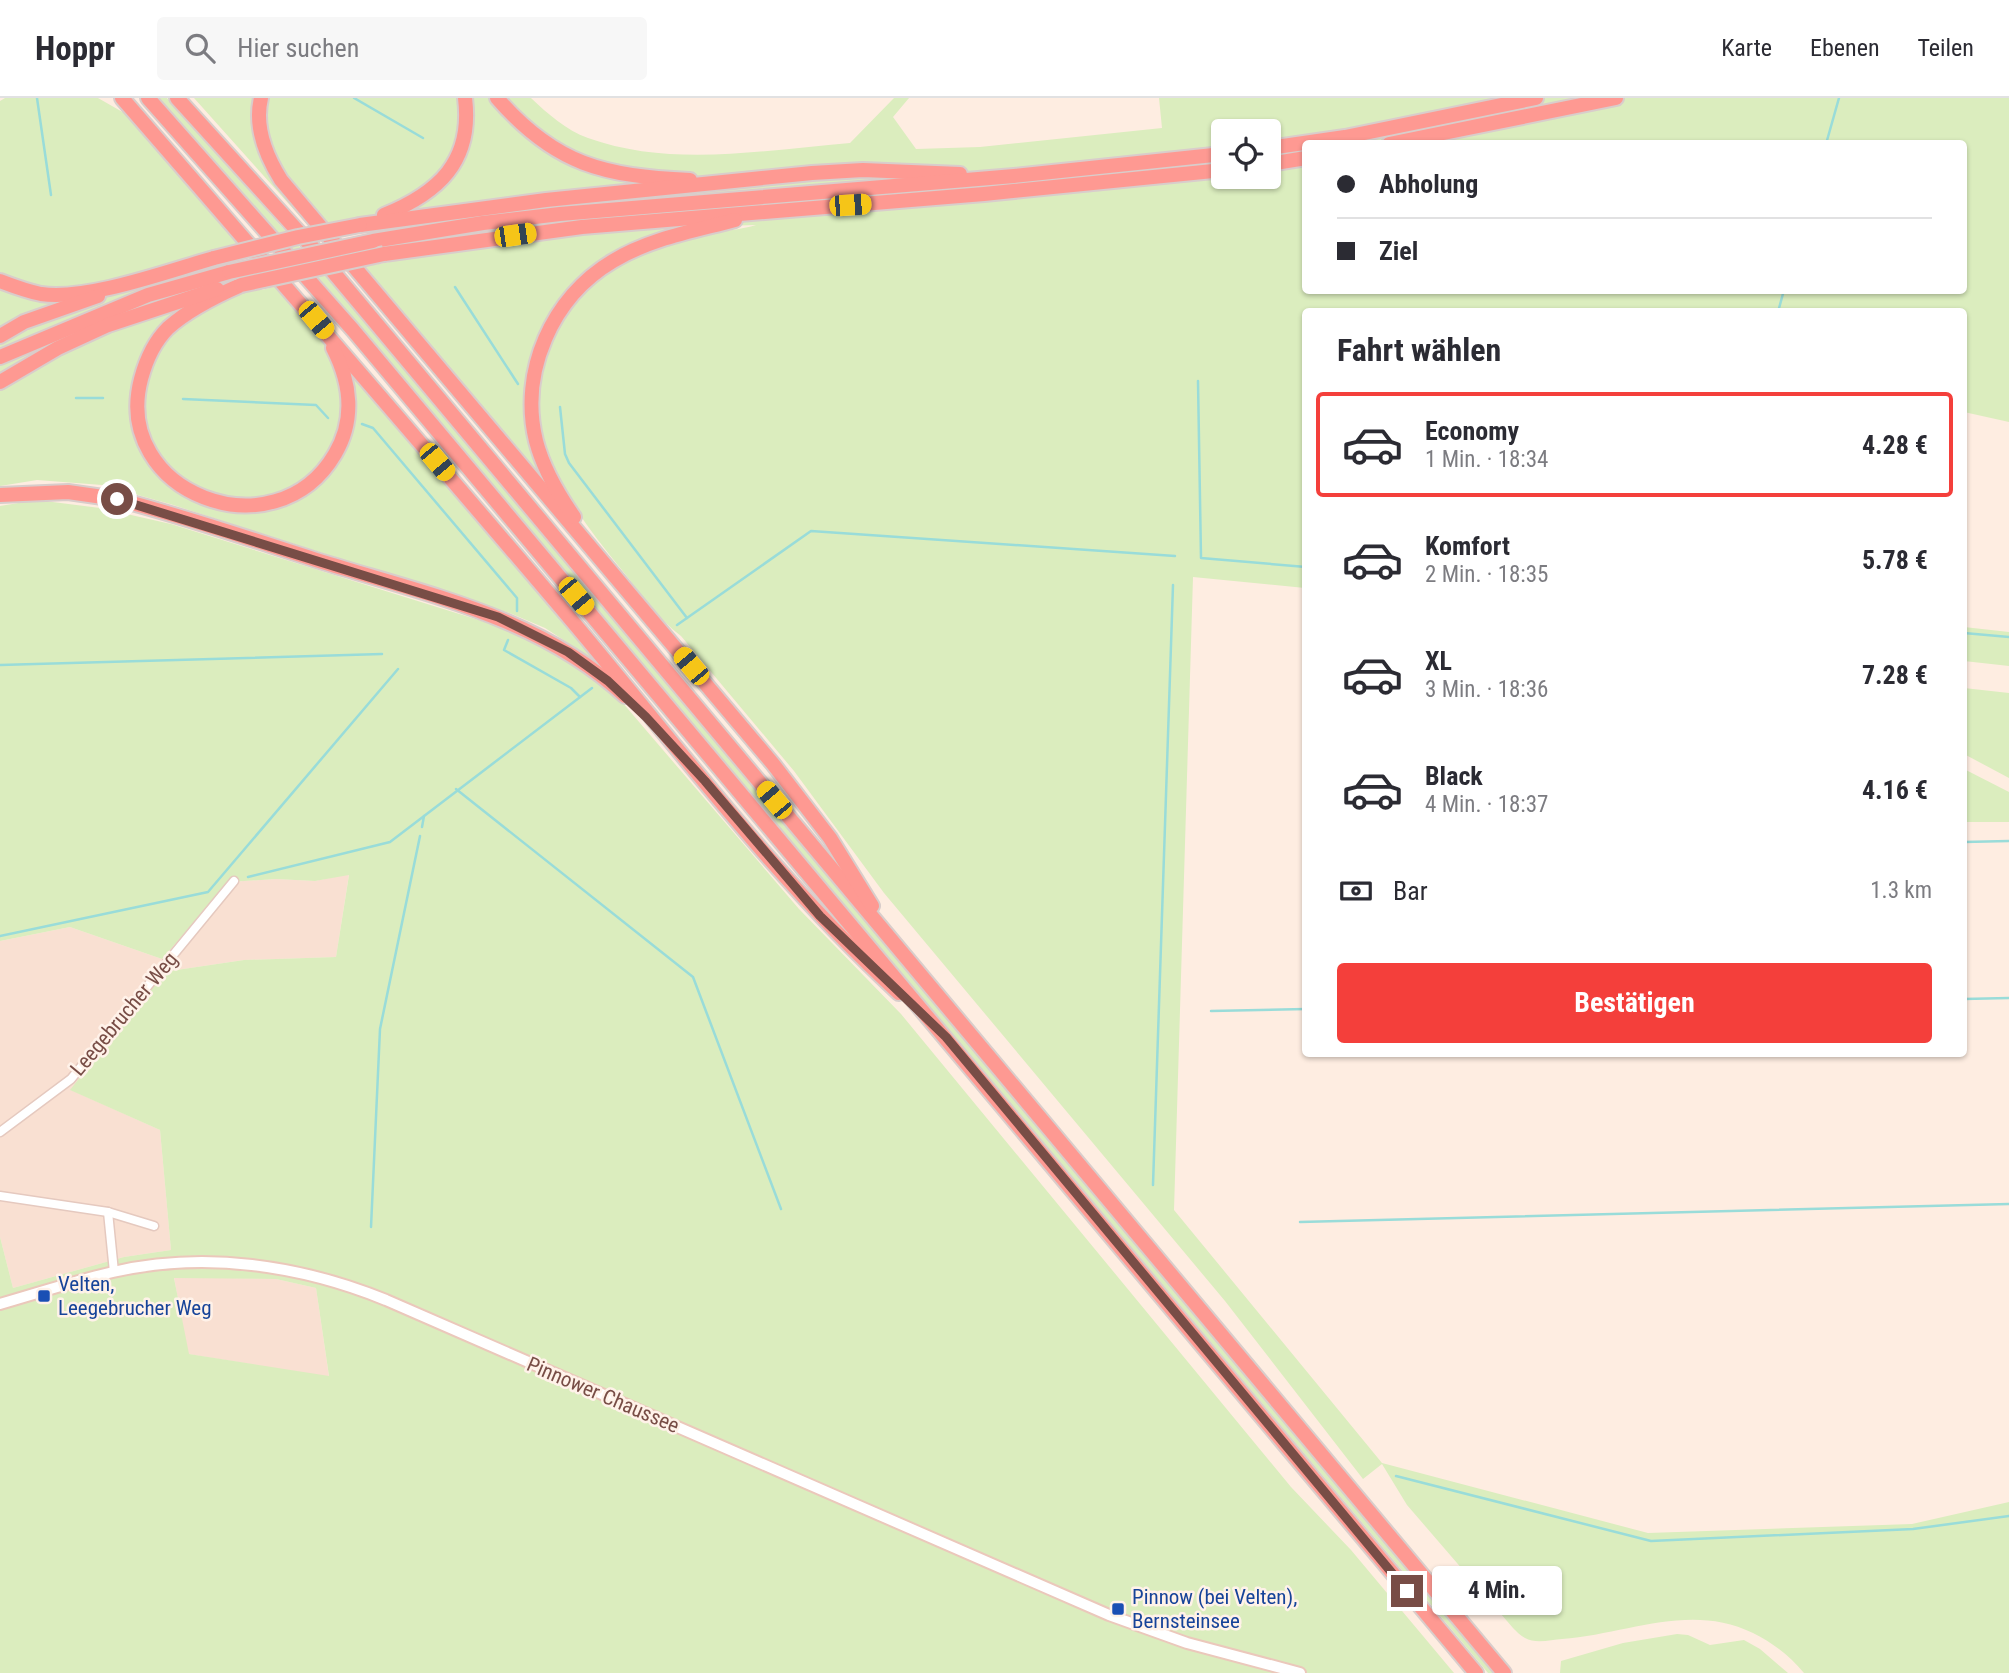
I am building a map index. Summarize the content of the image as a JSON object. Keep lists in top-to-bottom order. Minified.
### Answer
{"streets":{"main road":["Pinnower Chaussee"],"street":["Leegebrucher Weg"]},"places":{"transit":["Velten, Leegebrucher Weg","Pinnow (bei Velten), Bernsteinsee"]},"page":{"header":"Hoppr","search":"Hier suchen","nav":["Karte","Ebenen","Teilen"],"banner":["Abholung","Ziel"],"heading":"Fahrt wählen","list":[{"name":"Economy","note":"1 Min. · 18:34","value":"4.28 €"},{"name":"Komfort","note":"2 Min. · 18:35","value":"5.78 €"},{"name":"XL","note":"3 Min. · 18:36","value":"7.28 €"},{"name":"Black","note":"4 Min. · 18:37","value":"4.16 €"}],"pay":["Bar","1.3 km"],"buttons":"Bestätigen","bubble":"4 Min."}}
